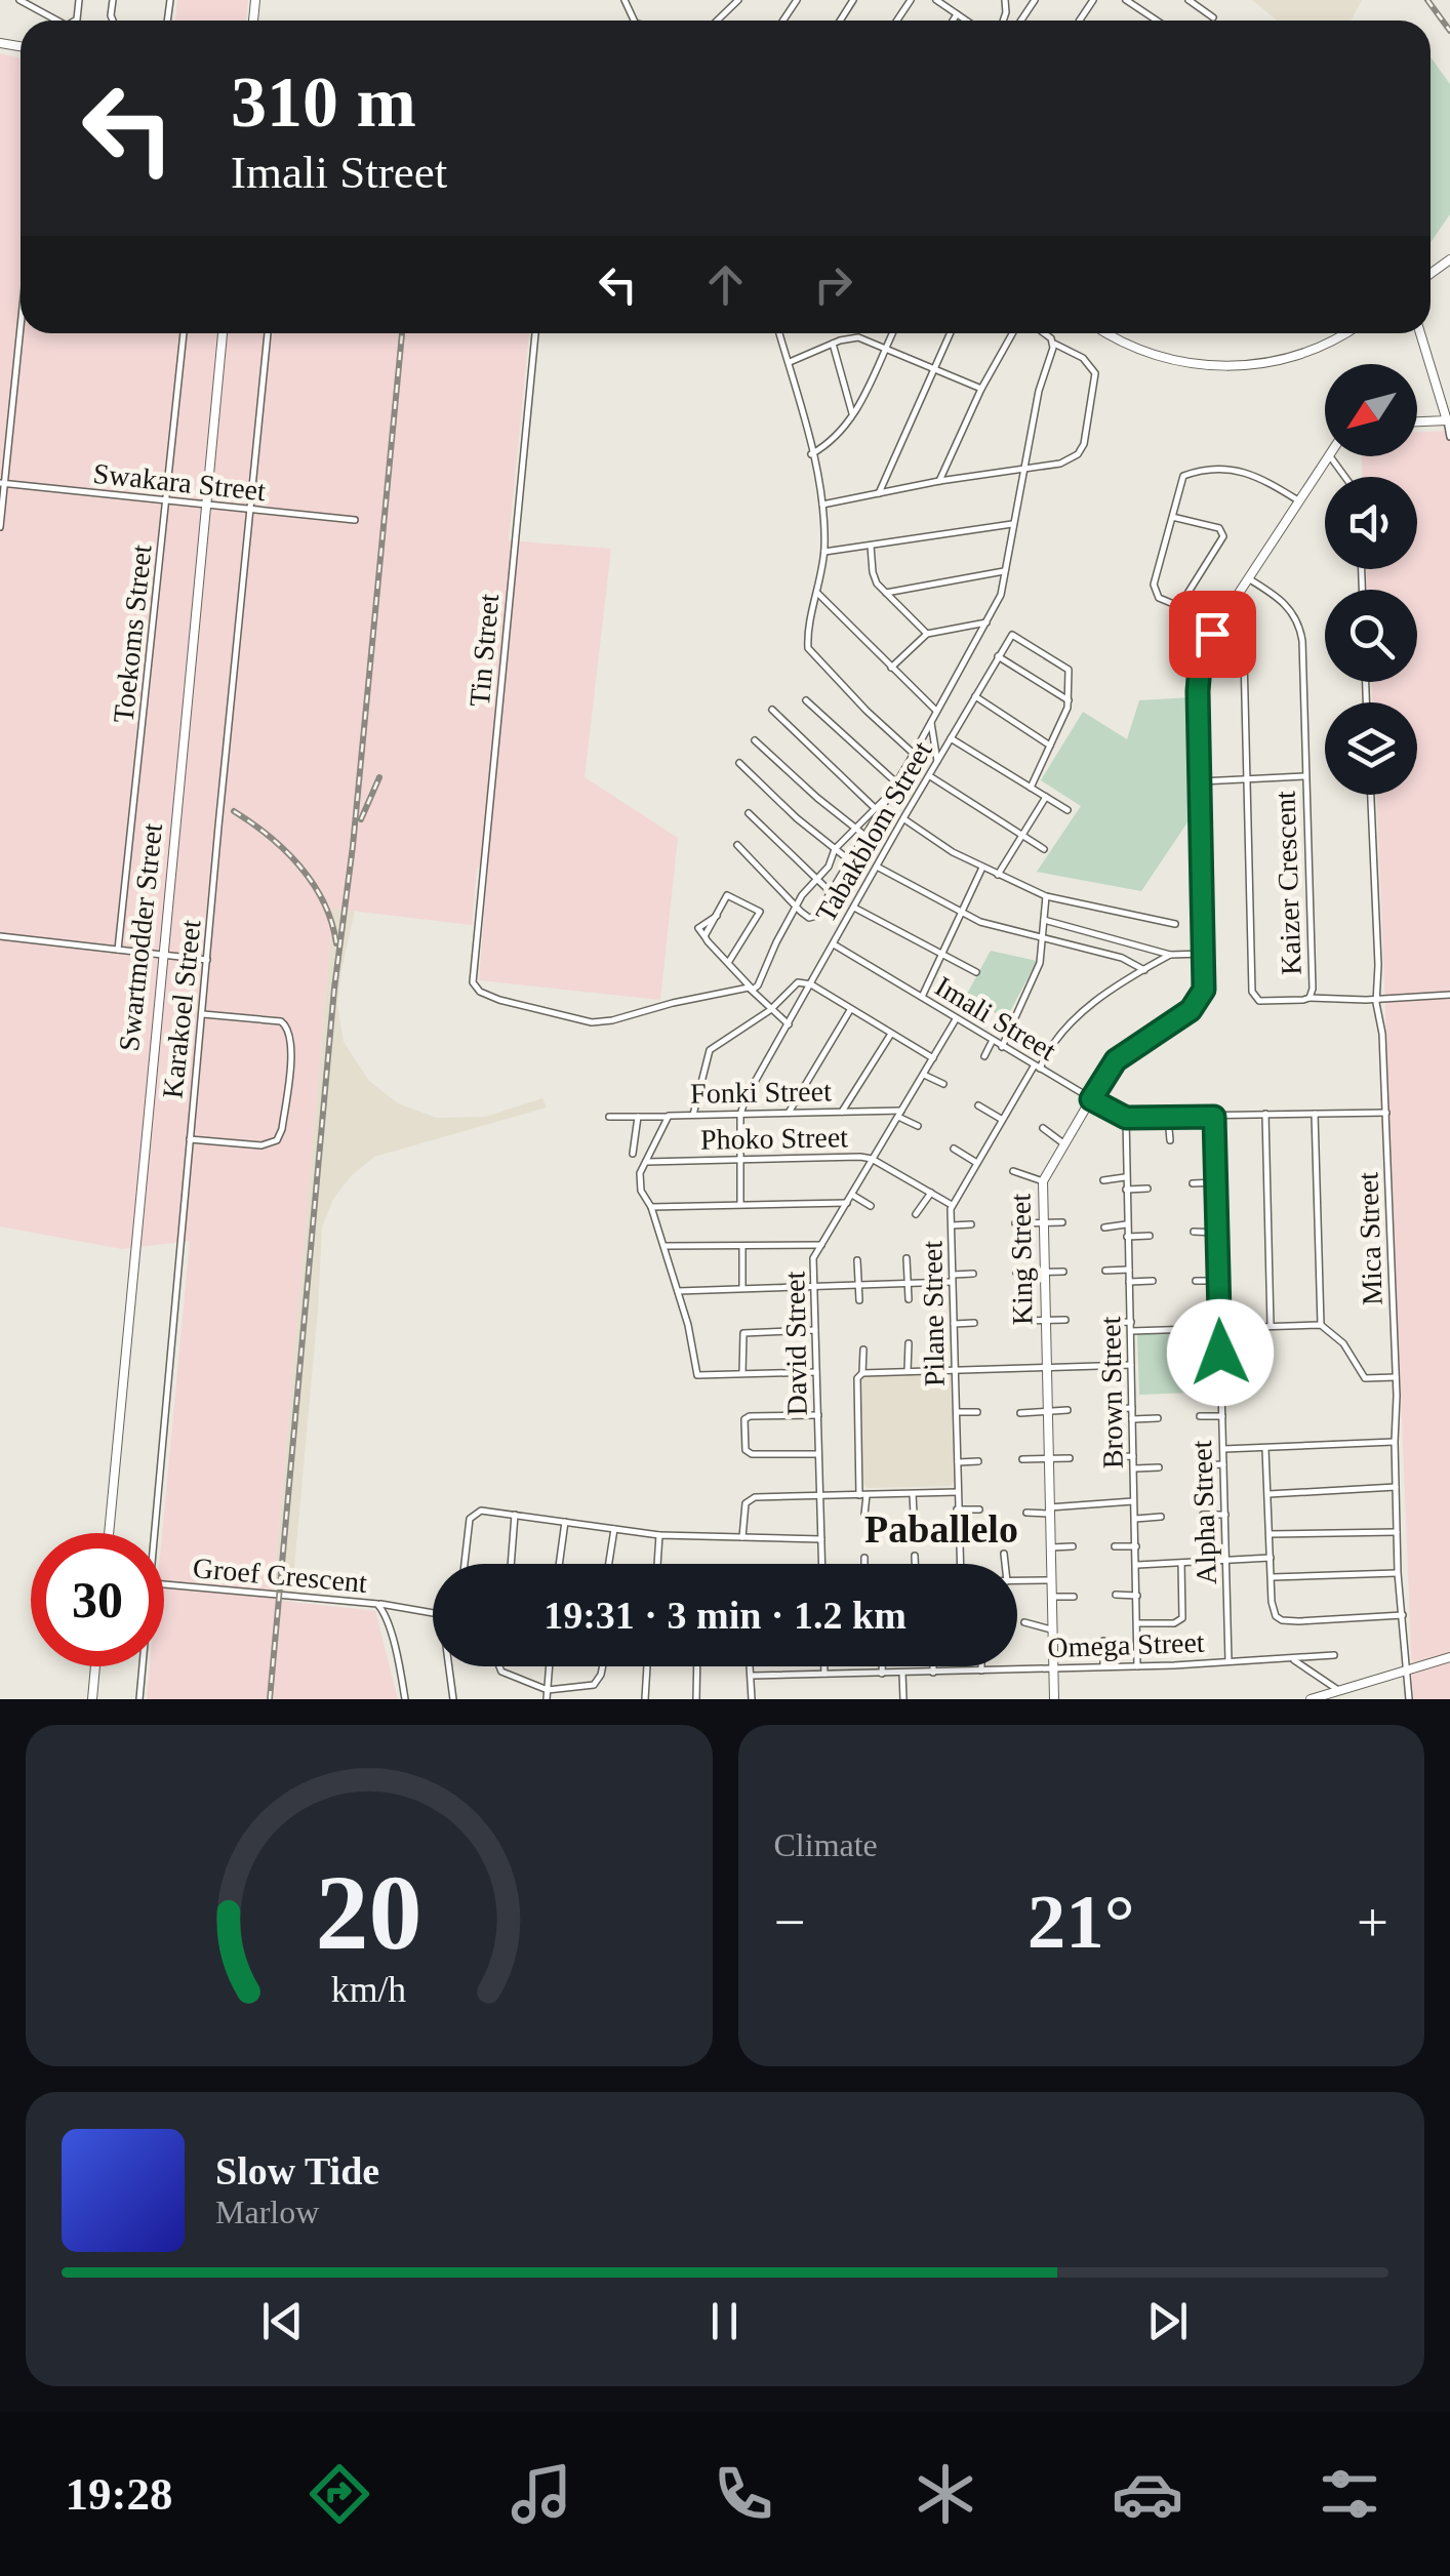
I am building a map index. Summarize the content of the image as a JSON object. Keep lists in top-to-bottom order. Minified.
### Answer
{"streets":{"street":["Swakara Street","Toekoms Street","Tin Street","Tabakblom Street","Kaizer Crescent","Swartmodder Street","Karakoel Street","Imali Street","Fonki Street","Phoko Street","Mica Street","King Street","Pilane Street","David Street","Brown Street","Alpha Street","Groef Crescent","Omega Street"]},"crossings":[["Swakara Street","Toekoms Street"],["Swakara Street","Swartmodder Street"],["Swakara Street","Karakoel Street"],["Tabakblom Street","Imali Street"],["Tabakblom Street","Fonki Street"],["Kaizer Crescent","King Street"],["Imali Street","Mica Street"],["Imali Street","King Street"],["Imali Street","Pilane Street"],["Imali Street","David Street"],["Imali Street","Brown Street"],["Imali Street","Alpha Street"],["Fonki Street","Phoko Street"],["Fonki Street","David Street"],["Phoko Street","Pilane Street"],["Phoko Street","David Street"],["King Street","Omega Street"],["Brown Street","Omega Street"],["Alpha Street","Omega Street"]],"districts":["Paballelo"],"north":"bottom left","page":{"turn":["310 m","Imali Street"],"limit":"30","trip":"19:31 · 3 min · 1.2 km","tile":"Climate","heat":["−","21°","+"],"song":["Slow Tide","Marlow"],"tabs":"19:28","gauge":["20","km/h"]}}
